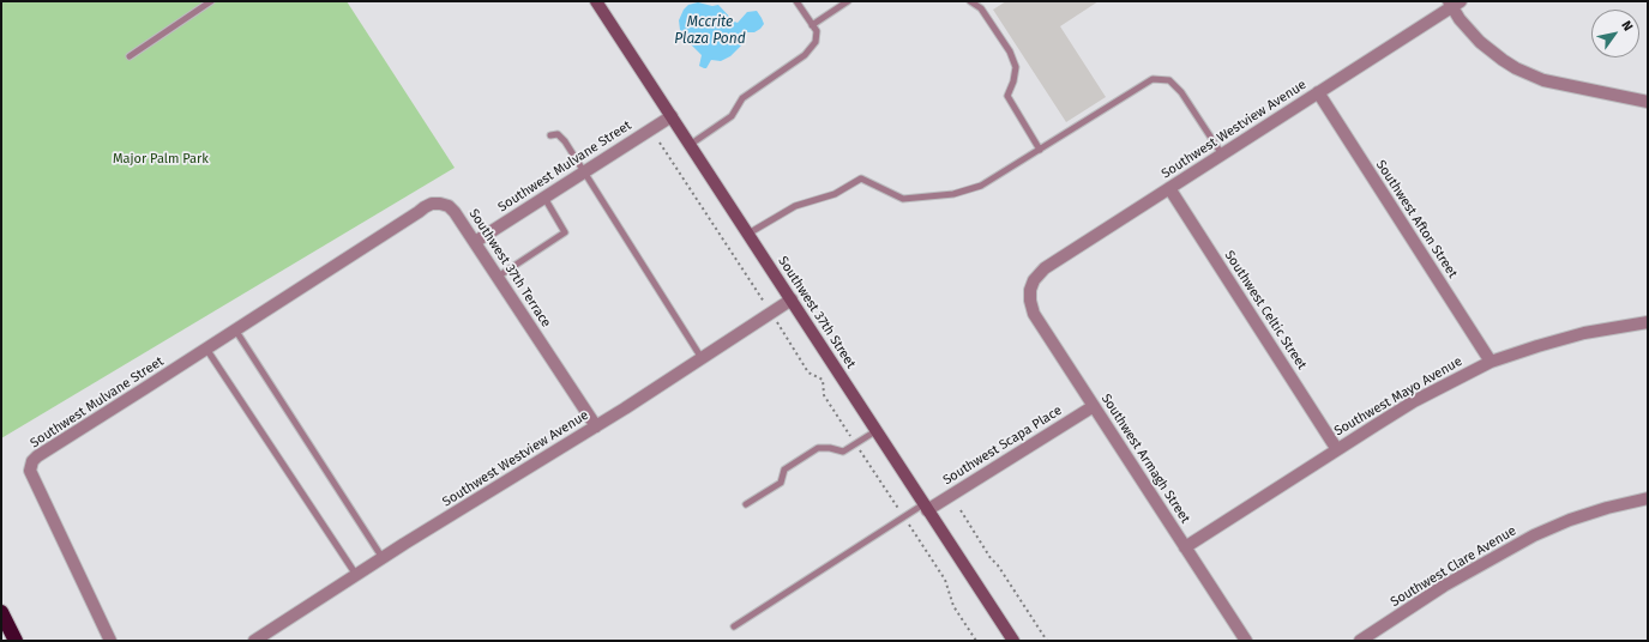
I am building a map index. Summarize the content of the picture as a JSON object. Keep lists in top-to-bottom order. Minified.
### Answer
{"streets":{"main road":["Southwest 37th Street"],"street":["Southwest Westview Avenue","Southwest Mulvane Street","Southwest Afton Street","Southwest 37th Terrace","Southwest Celtic Street","Southwest Mayo Avenue","Southwest Scapa Place","Southwest Armagh Street","Southwest Clare Avenue"]},"crossings":[["Southwest Westview Avenue","Southwest Afton Street"],["Southwest Westview Avenue","Southwest 37th Terrace"],["Southwest Westview Avenue","Southwest Celtic Street"],["Southwest Westview Avenue","Southwest 37th Street"],["Southwest Westview Avenue","Southwest Armagh Street"],["Southwest Mulvane Street","Southwest 37th Terrace"],["Southwest Mulvane Street","Southwest 37th Street"],["Southwest Afton Street","Southwest Mayo Avenue"],["Southwest Celtic Street","Southwest Mayo Avenue"],["Southwest 37th Street","Southwest Scapa Place"],["Southwest Mayo Avenue","Southwest Armagh Street"],["Southwest Scapa Place","Southwest Armagh Street"]],"water":["Mccrite Plaza Pond"],"parks":["Major Palm Park"],"north":"top right"}
